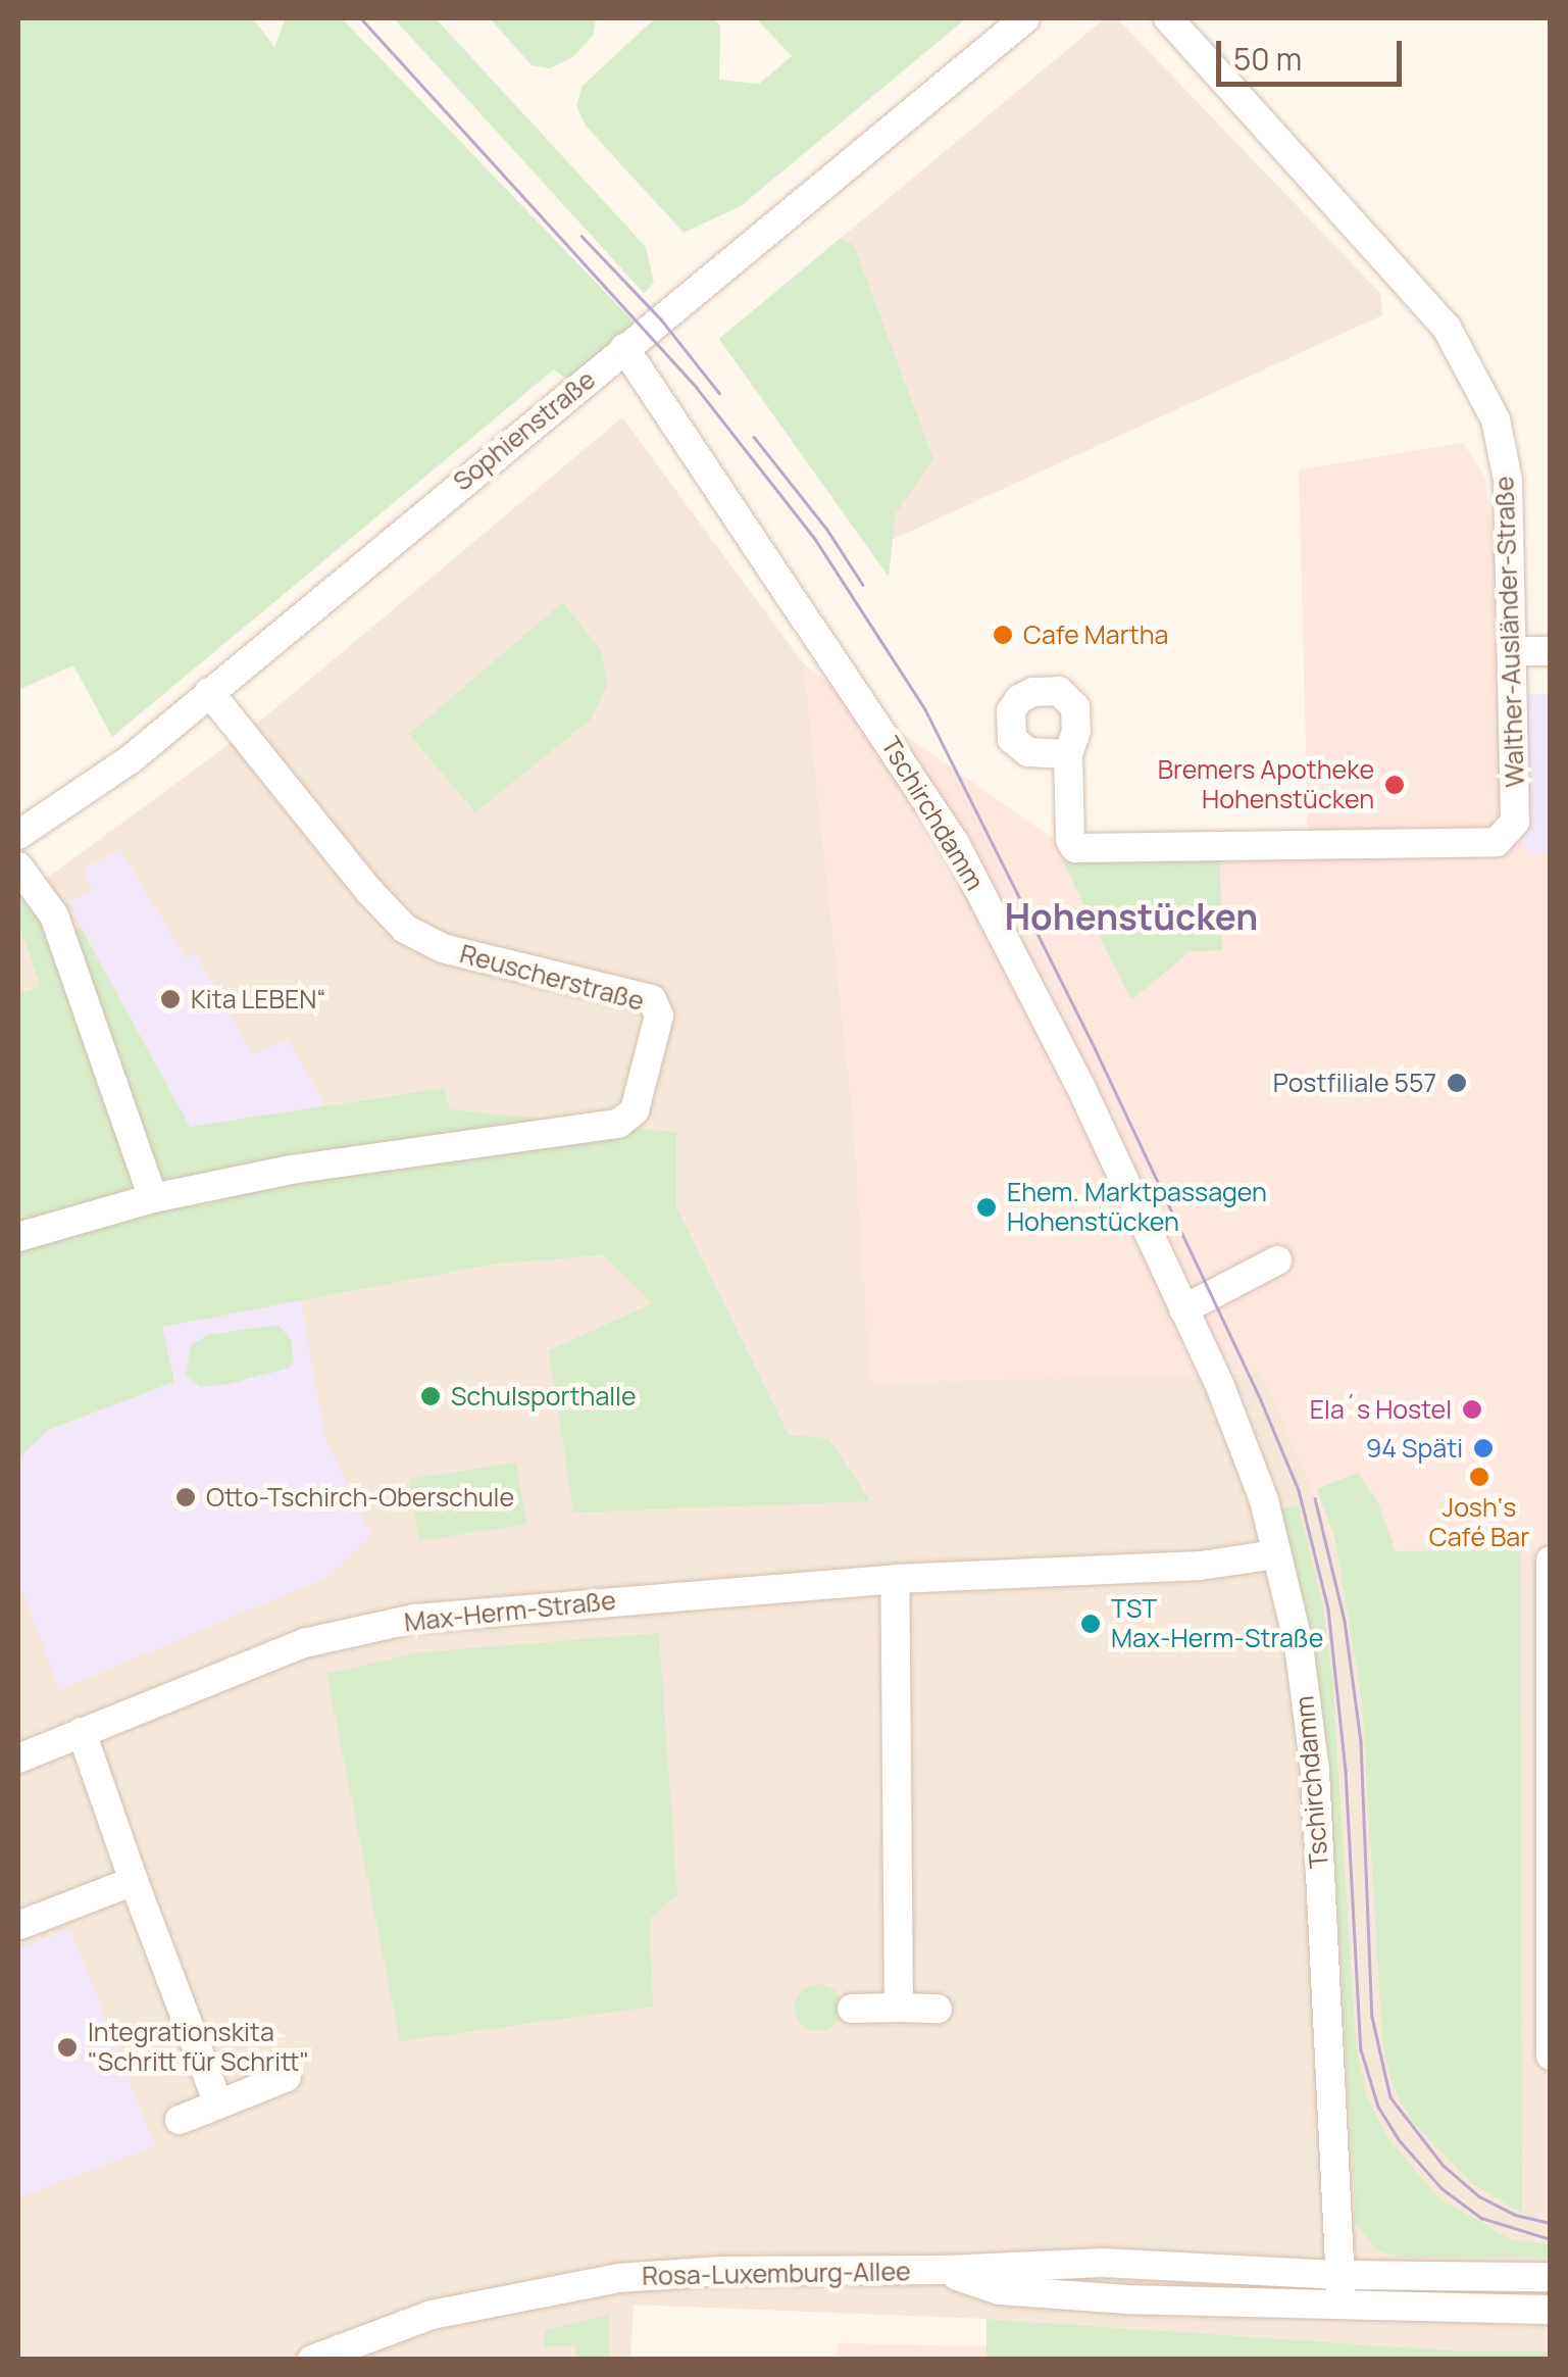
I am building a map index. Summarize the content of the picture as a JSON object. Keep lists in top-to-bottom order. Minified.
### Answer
{"streets":{"street":["Sophienstraße","Walther-Ausländer-Straße","Tschirchdamm","Reuscherstraße","Max-Herm-Straße","Rosa-Luxemburg-Allee"]},"crossings":[["Sophienstraße","Tschirchdamm"],["Sophienstraße","Reuscherstraße"],["Tschirchdamm","Max-Herm-Straße"],["Tschirchdamm","Rosa-Luxemburg-Allee"]],"districts":["Hohenstücken"],"places":["Cafe Martha","Bremers Apotheke Hohenstücken","Kita LEBEN“","Postfiliale 557","Ehem. Marktpassagen Hohenstücken","Schulsporthalle","Ela´s Hostel","94 Späti","Josh‘s Café Bar","Otto-Tschirch-Oberschule","TST Max-Herm-Straße","Integrationskita \"Schritt für Schritt\""],"scale_bar":"50 m"}
